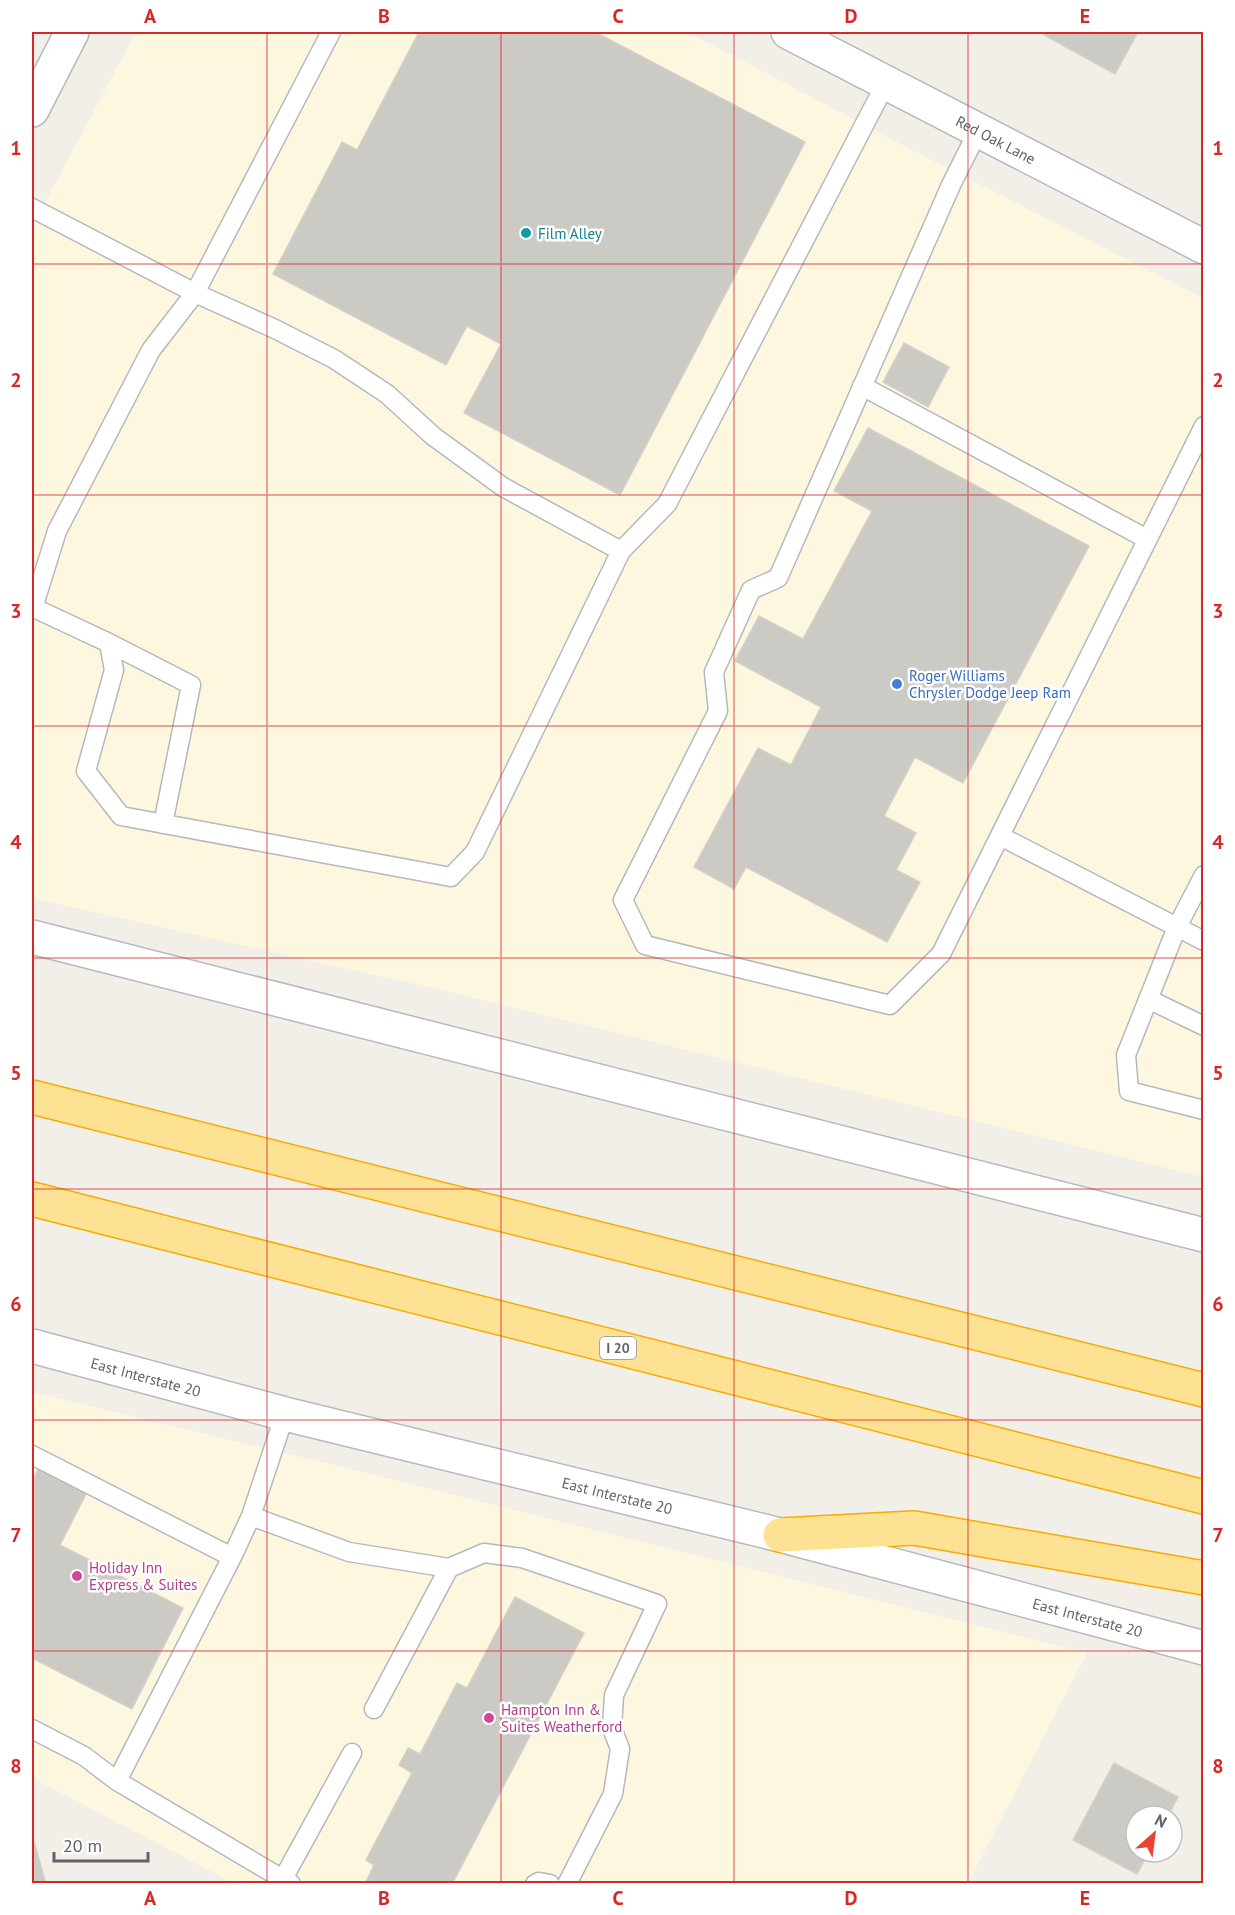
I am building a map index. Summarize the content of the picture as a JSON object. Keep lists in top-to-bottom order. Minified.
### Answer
{"streets":{"highway":["I 20"],"main road":["Red Oak Lane","East Interstate 20"]},"places":["Film Alley","Roger Williams Chrysler Dodge Jeep Ram","Holiday Inn Express & Suites","Hampton Inn & Suites Weatherford"],"scale_bar":"20 m","north":"top right","grid":{"columns":["A","B","C","D","E"],"rows":["1","2","3","4","5","6","7","8"]}}
